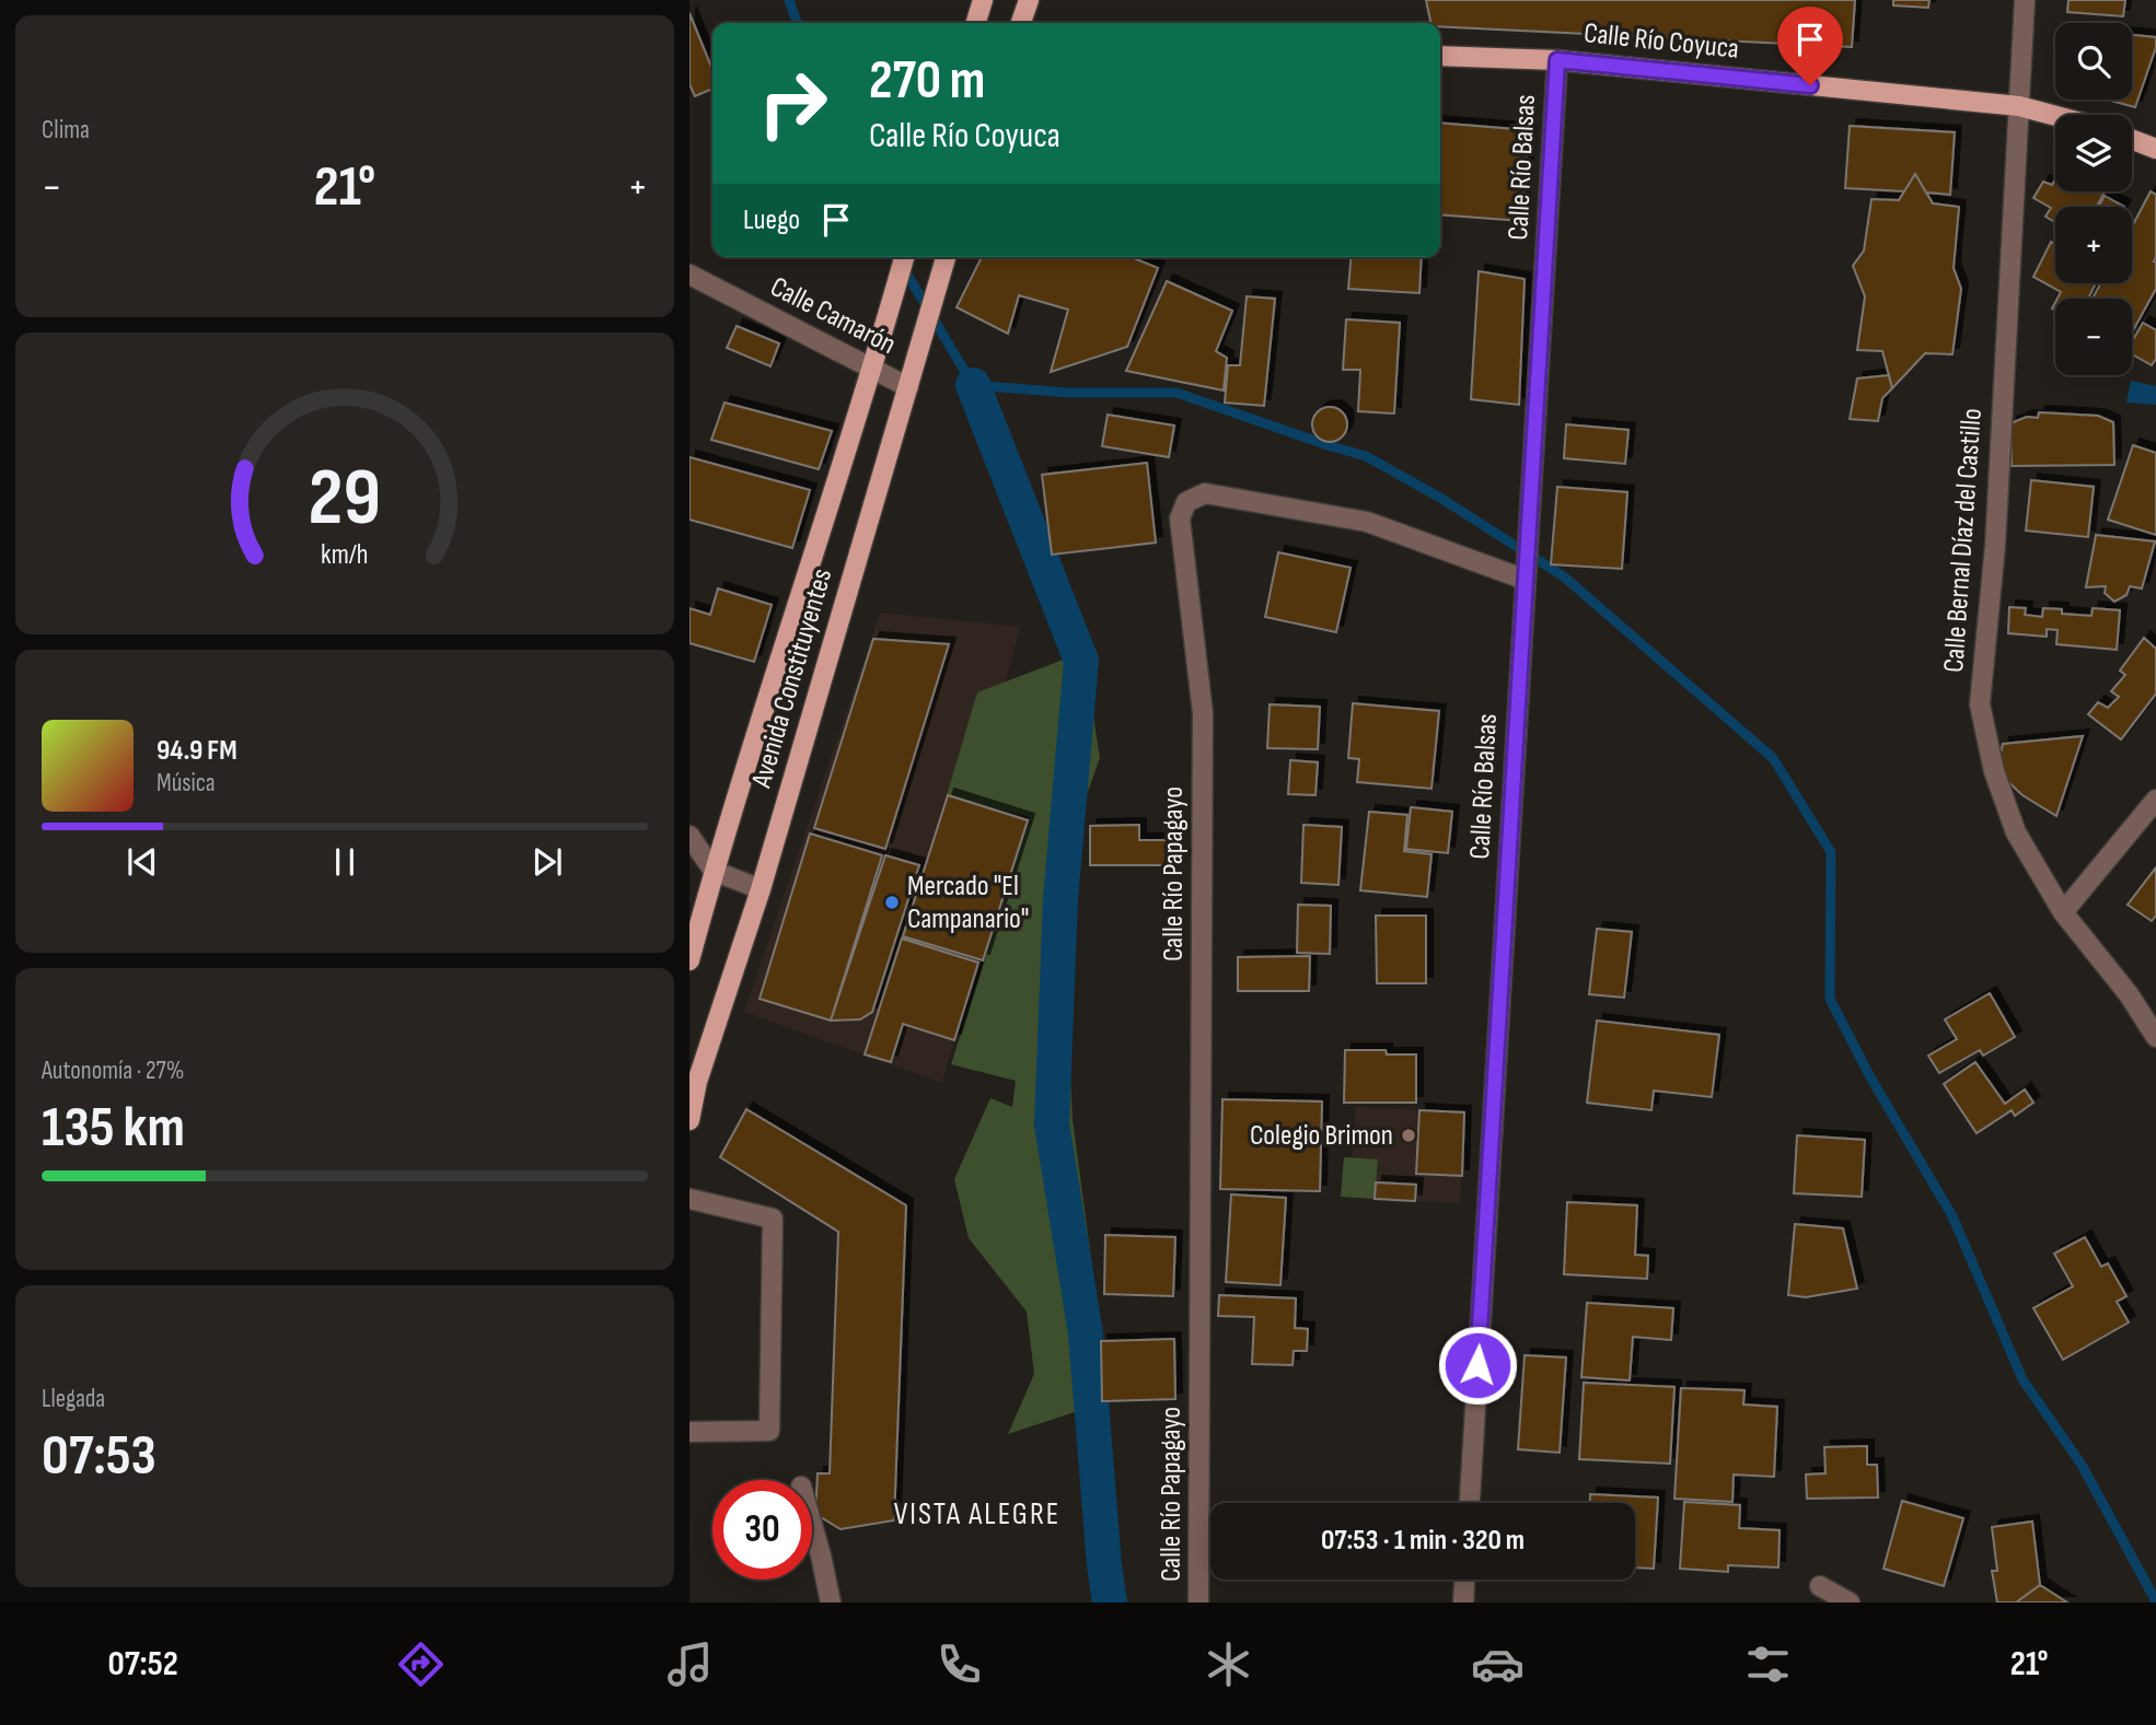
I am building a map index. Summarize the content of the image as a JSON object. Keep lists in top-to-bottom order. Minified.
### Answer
{"streets":{"main road":["Calle Río Coyuca","Avenida Constituyentes"],"street":["Calle Río Balsas","Calle Camarón","Calle Bernal Díaz del Castillo","Calle Río Papagayo"]},"crossings":[["Calle Río Coyuca","Calle Río Balsas"],["Calle Río Coyuca","Calle Bernal Díaz del Castillo"],["Calle Río Balsas","Calle Río Papagayo"],["Calle Camarón","Avenida Constituyentes"]],"districts":["VISTA ALEGRE"],"places":["Mercado \"El Campanario\"","Colegio Brimon"],"page":{"tile":["Clima",["Autonomía · 27%","135 km"],["Llegada","07:53"]],"map_buttons":["+","−"],"turn":["270 m","Calle Río Coyuca"],"heat":["−","21°","+"],"then":"Luego","song":["94.9 FM","Música"],"limit":"30","trip":"07:53 · 1 min · 320 m","tabs":["07:52","21°"],"gauge":["29","km/h"]}}
